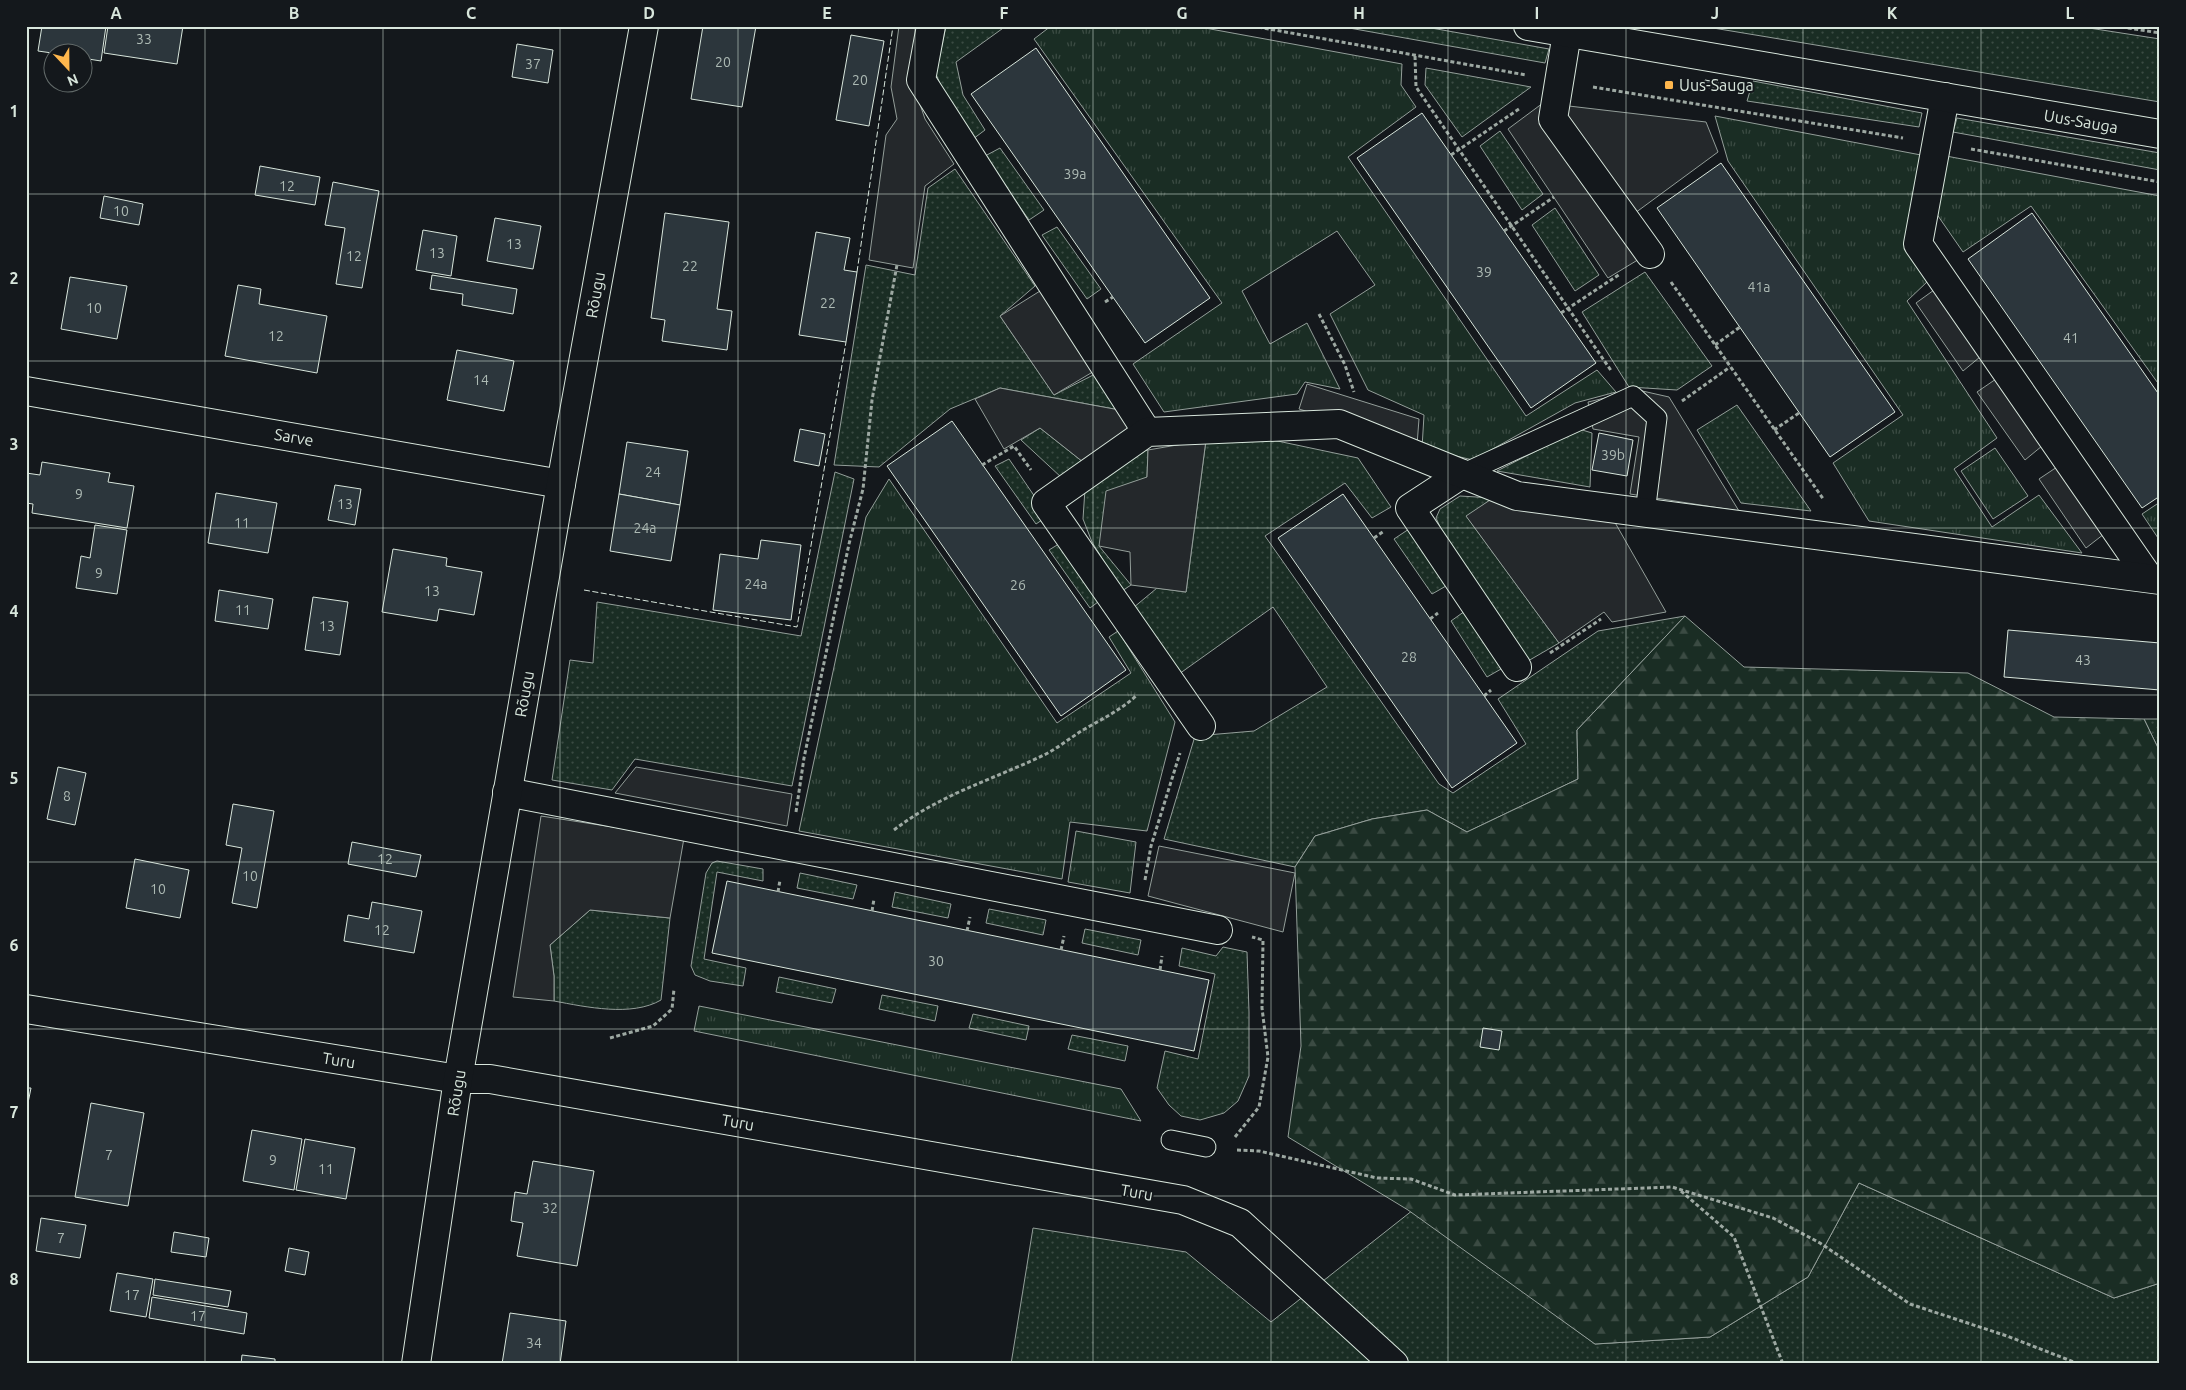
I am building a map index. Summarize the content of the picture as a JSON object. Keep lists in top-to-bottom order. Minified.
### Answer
{"streets":{"street":["Uus-Sauga","Rõugu","Sarve","Turu"]},"crossings":[["Rõugu","Sarve"],["Rõugu","Turu"]],"places":{"transit":["Uus-Sauga"]},"house_numbers":["33","20","37","20","39a","12","10","13","13","12","22","39","41a","22","10","12","41","14","39b","24","9","13","11","24a","9","24a","26","13","11","13","28","43","8","12","10","10","12","30","7","9","11","32","7","17","17","34"],"north":"bottom","grid":{"columns":["A","B","C","D","E","F","G","H","I","J","K","L"],"rows":["1","2","3","4","5","6","7","8"]}}
